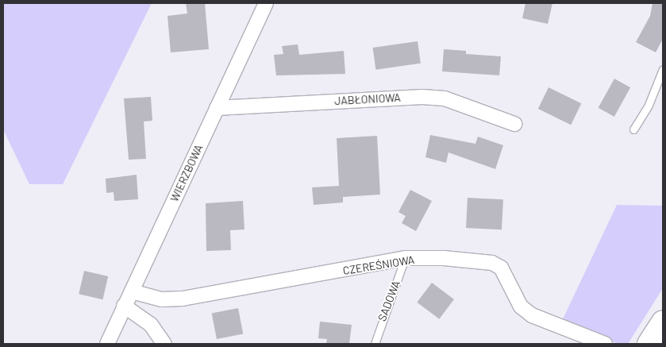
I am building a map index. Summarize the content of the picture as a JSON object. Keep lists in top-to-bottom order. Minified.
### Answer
{"streets":{"street":["JABŁONIOWA","WIERZBOWA","CZEREŚNIOWA"],"lane":["SADOWA"]},"crossings":[["JABŁONIOWA","WIERZBOWA"],["WIERZBOWA","CZEREŚNIOWA"],["CZEREŚNIOWA","SADOWA"]]}
